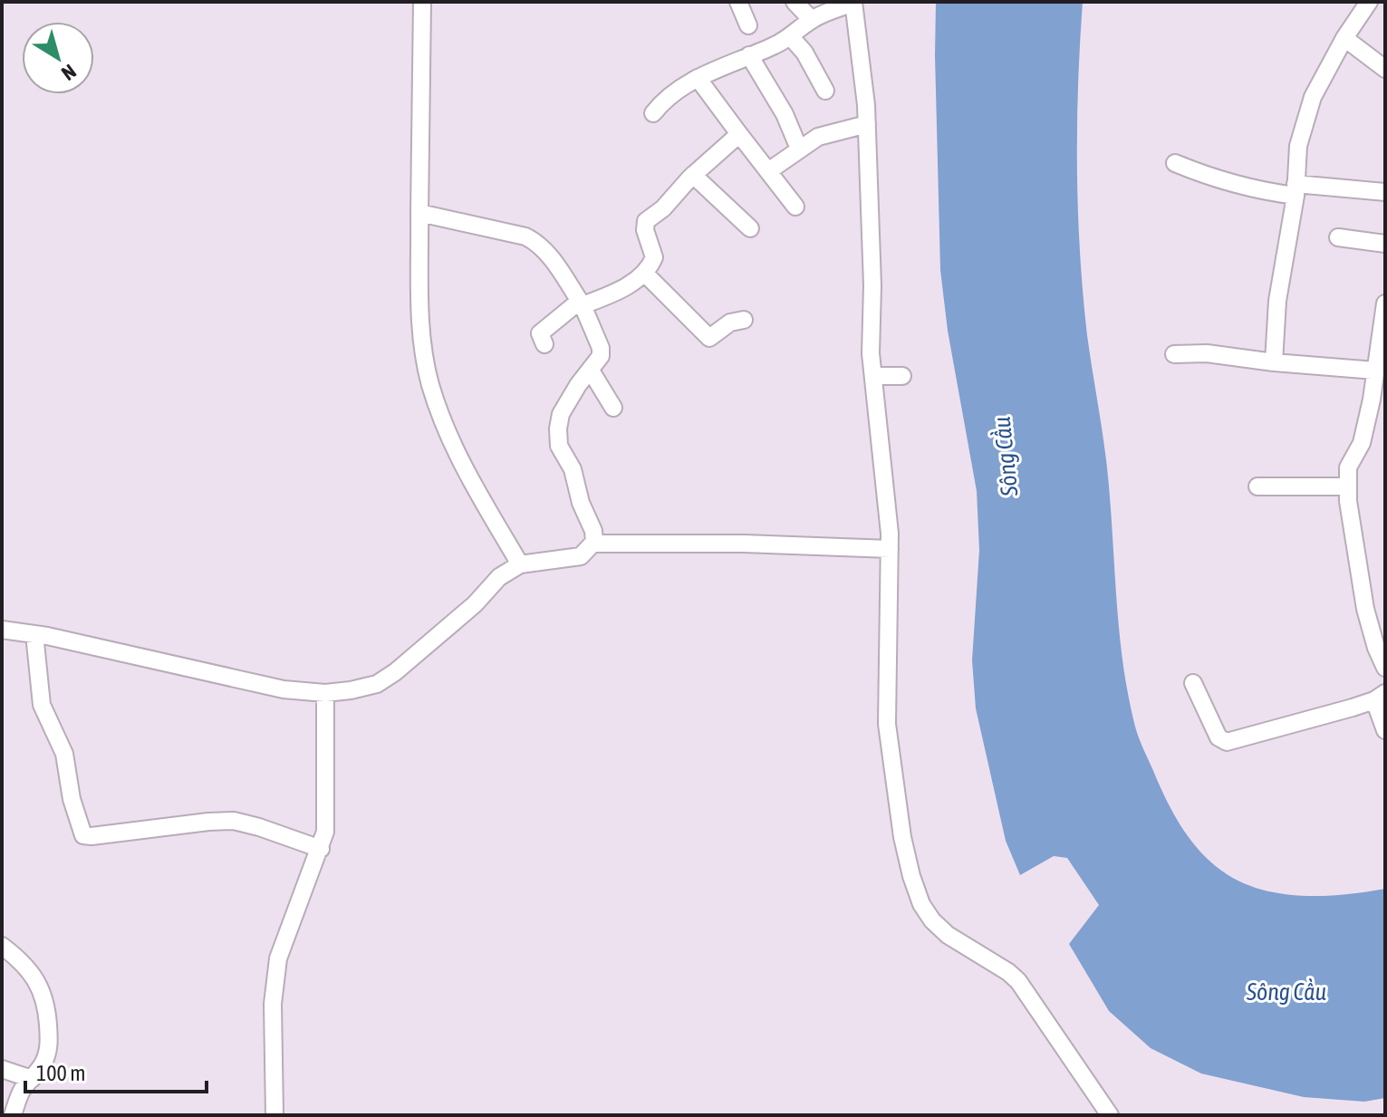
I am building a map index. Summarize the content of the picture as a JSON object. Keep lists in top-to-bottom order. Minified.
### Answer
{"water":["Sông Cầu"],"scale_bar":"100 m","north":"bottom right"}
